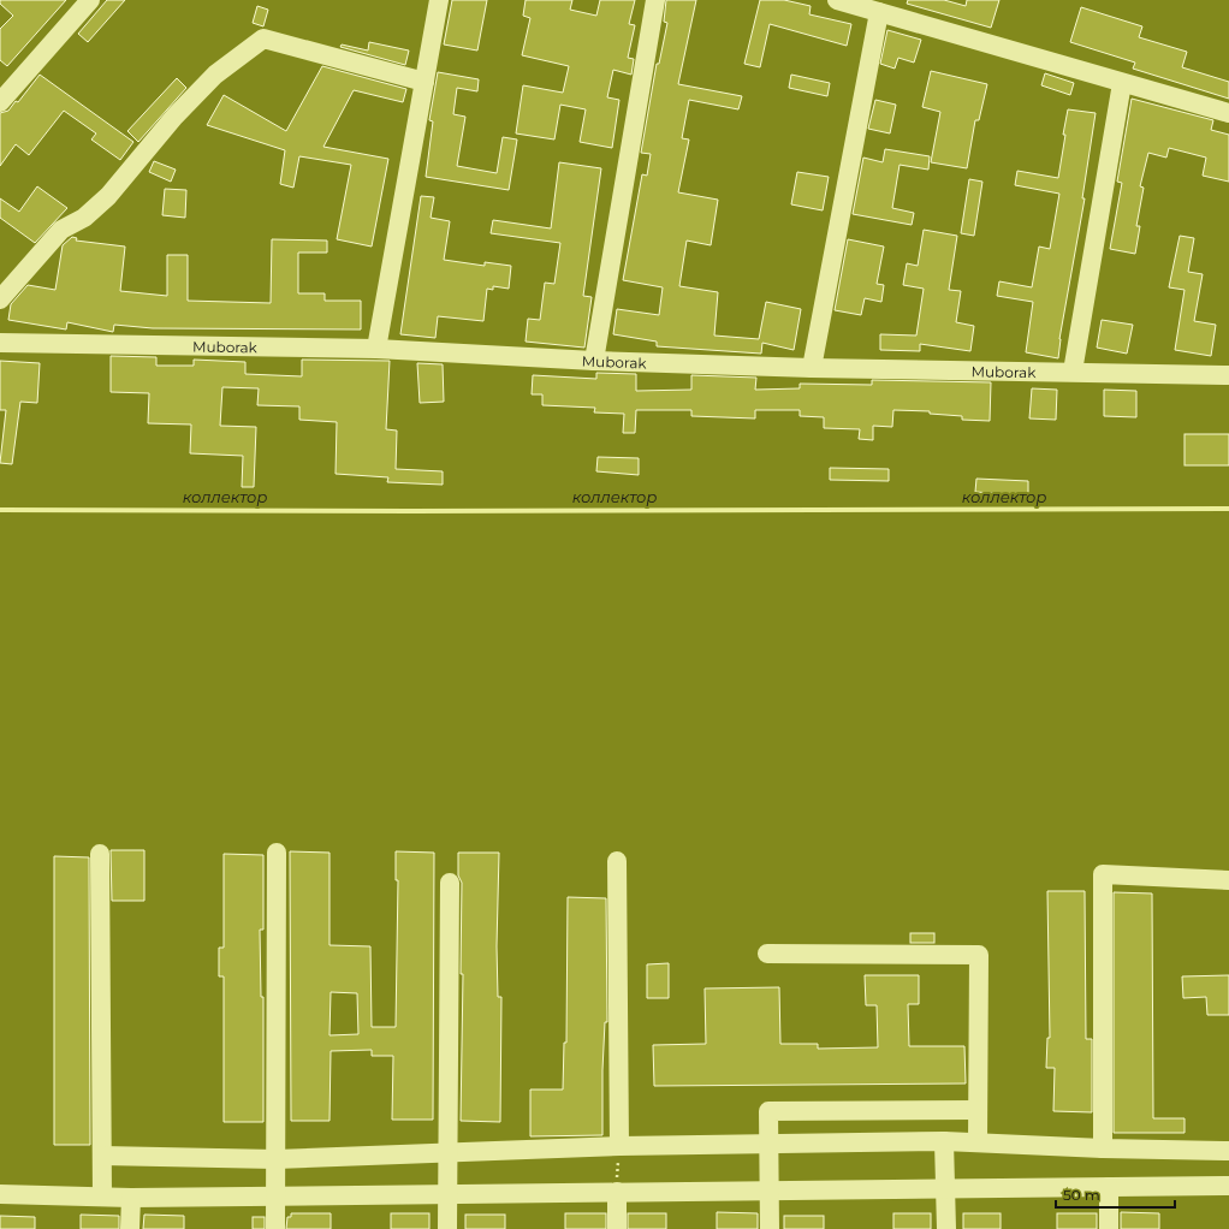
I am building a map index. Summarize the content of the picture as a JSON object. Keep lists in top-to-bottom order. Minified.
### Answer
{"streets":{"street":["Muborak"]},"water":["коллектор"],"scale_bar":"50 m"}
